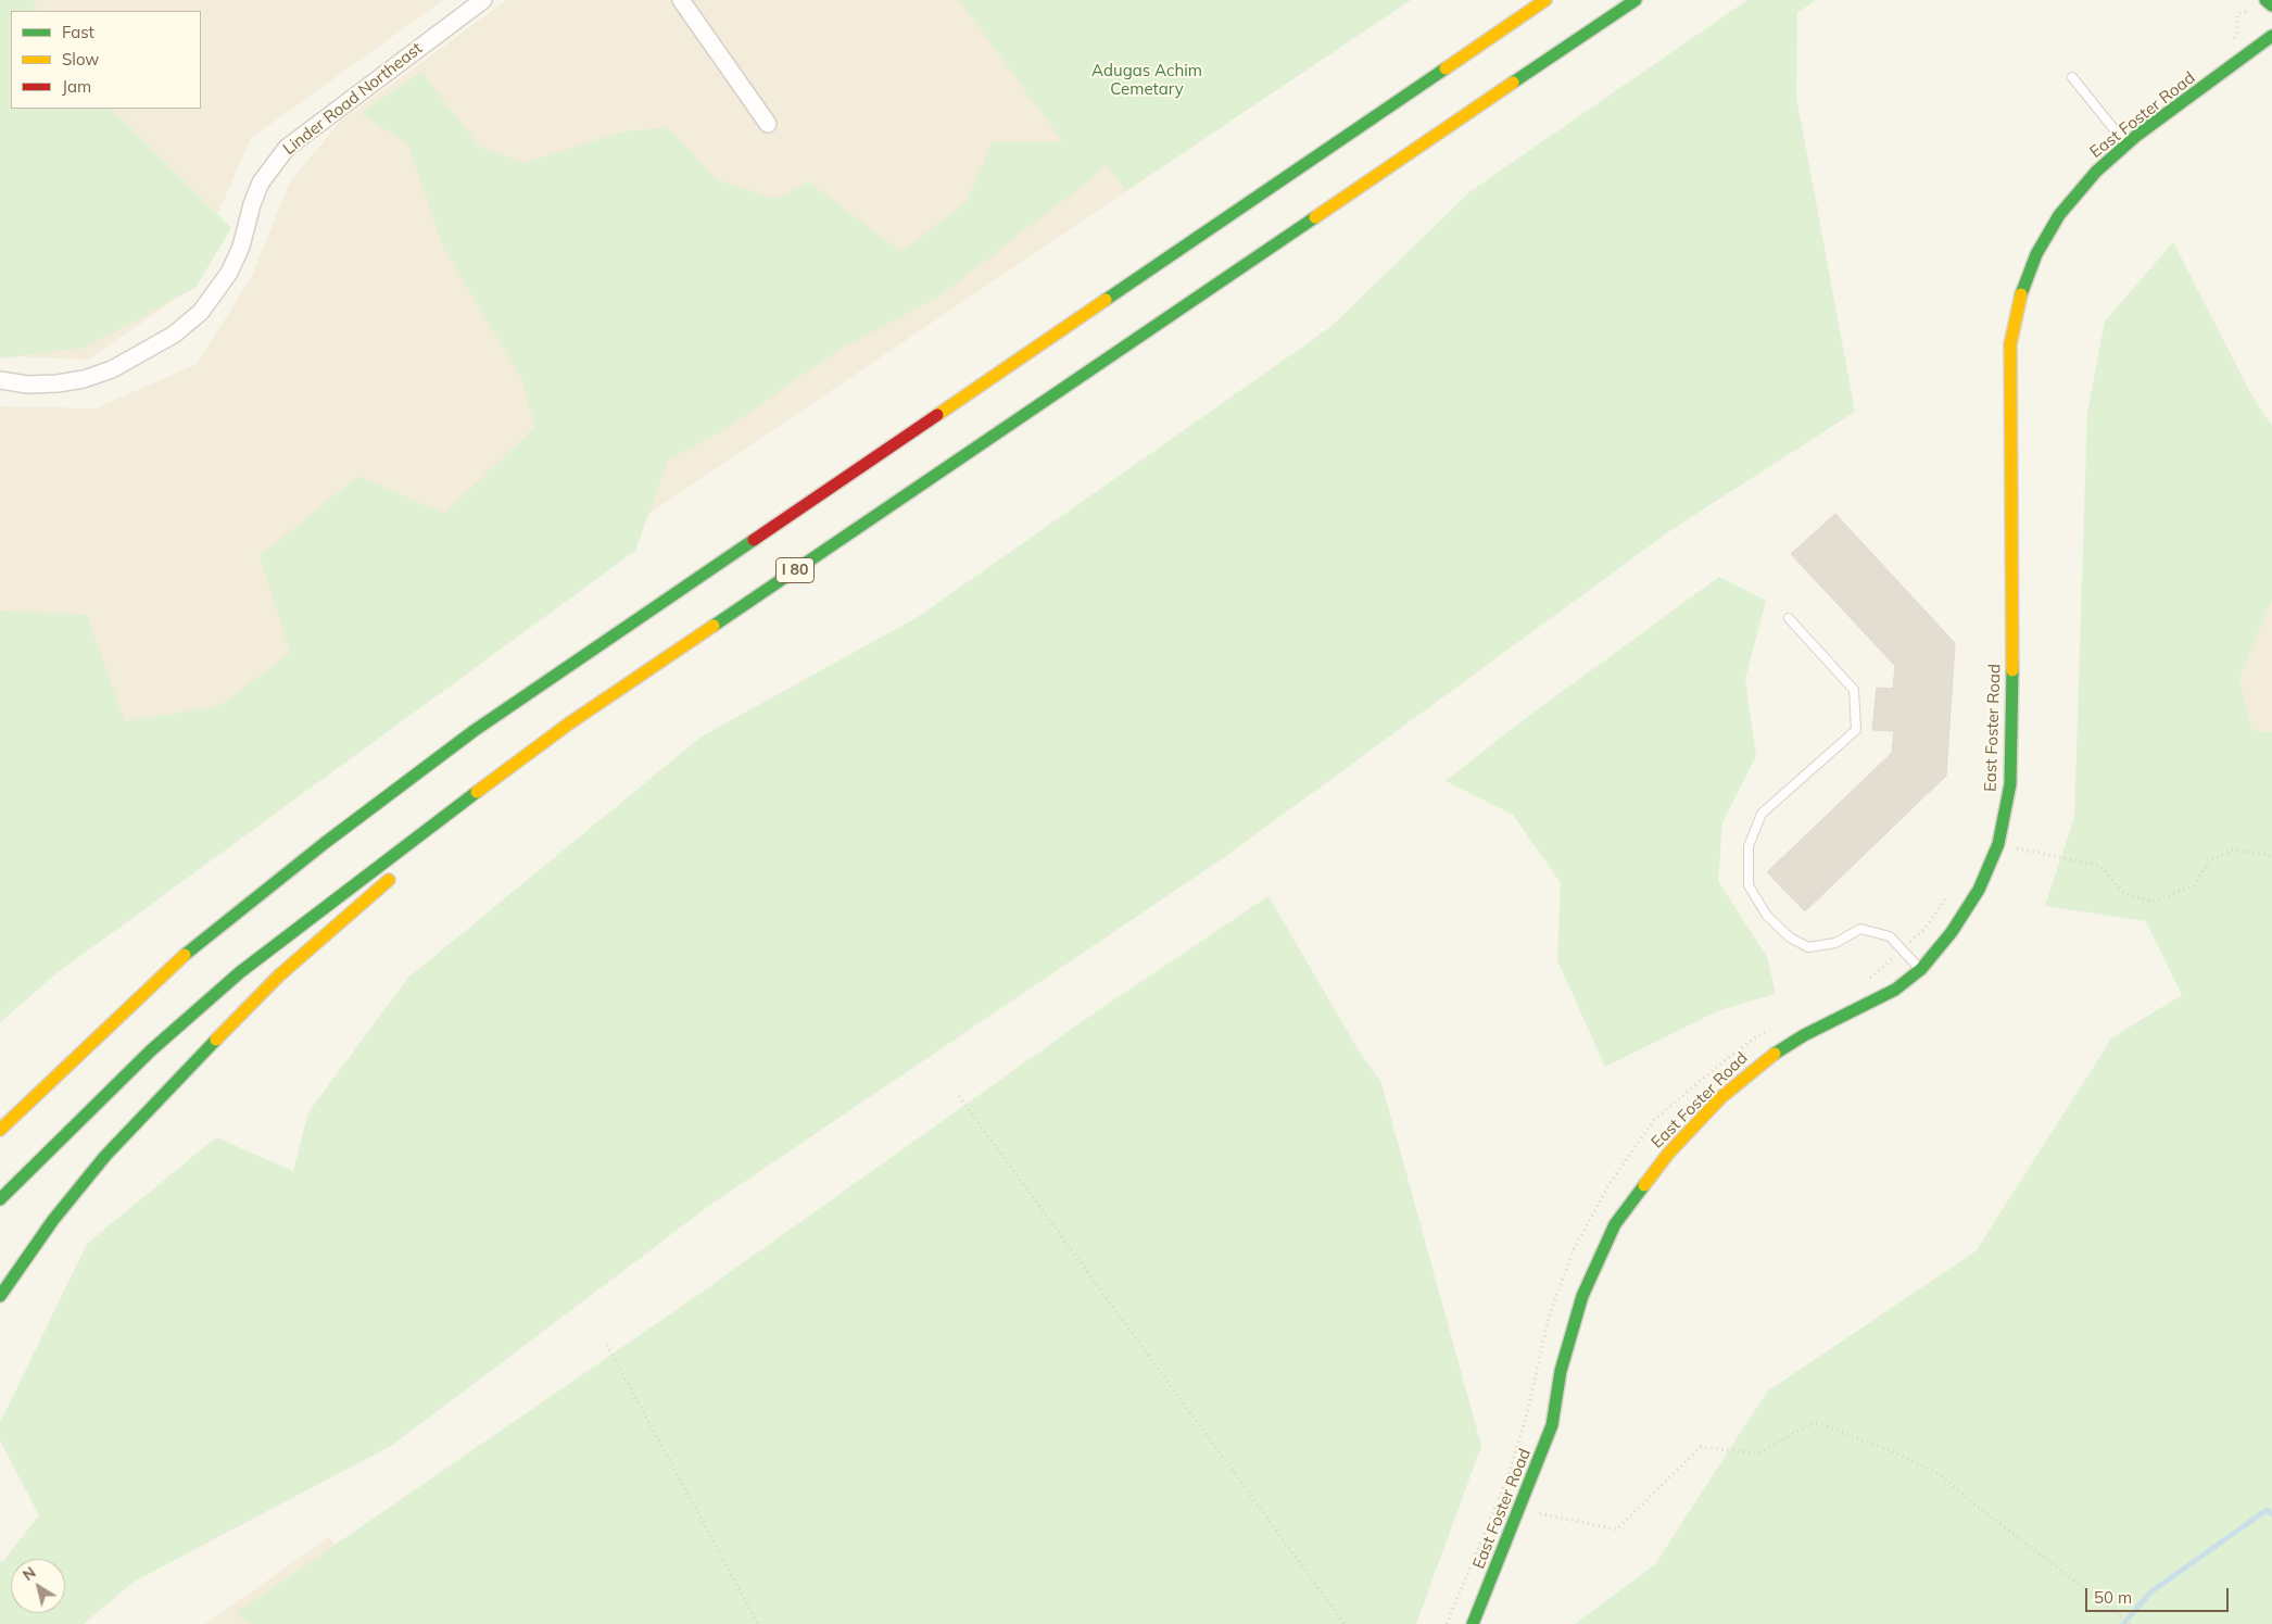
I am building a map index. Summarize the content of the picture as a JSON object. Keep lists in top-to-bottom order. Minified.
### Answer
{"streets":{"main road":["East Foster Road","I 80"],"street":["Linder Road Northeast"]},"parks":["Adugas Achim Cemetary"],"legend":["Fast","Slow","Jam"],"scale_bar":"50 m","north":"top left"}
